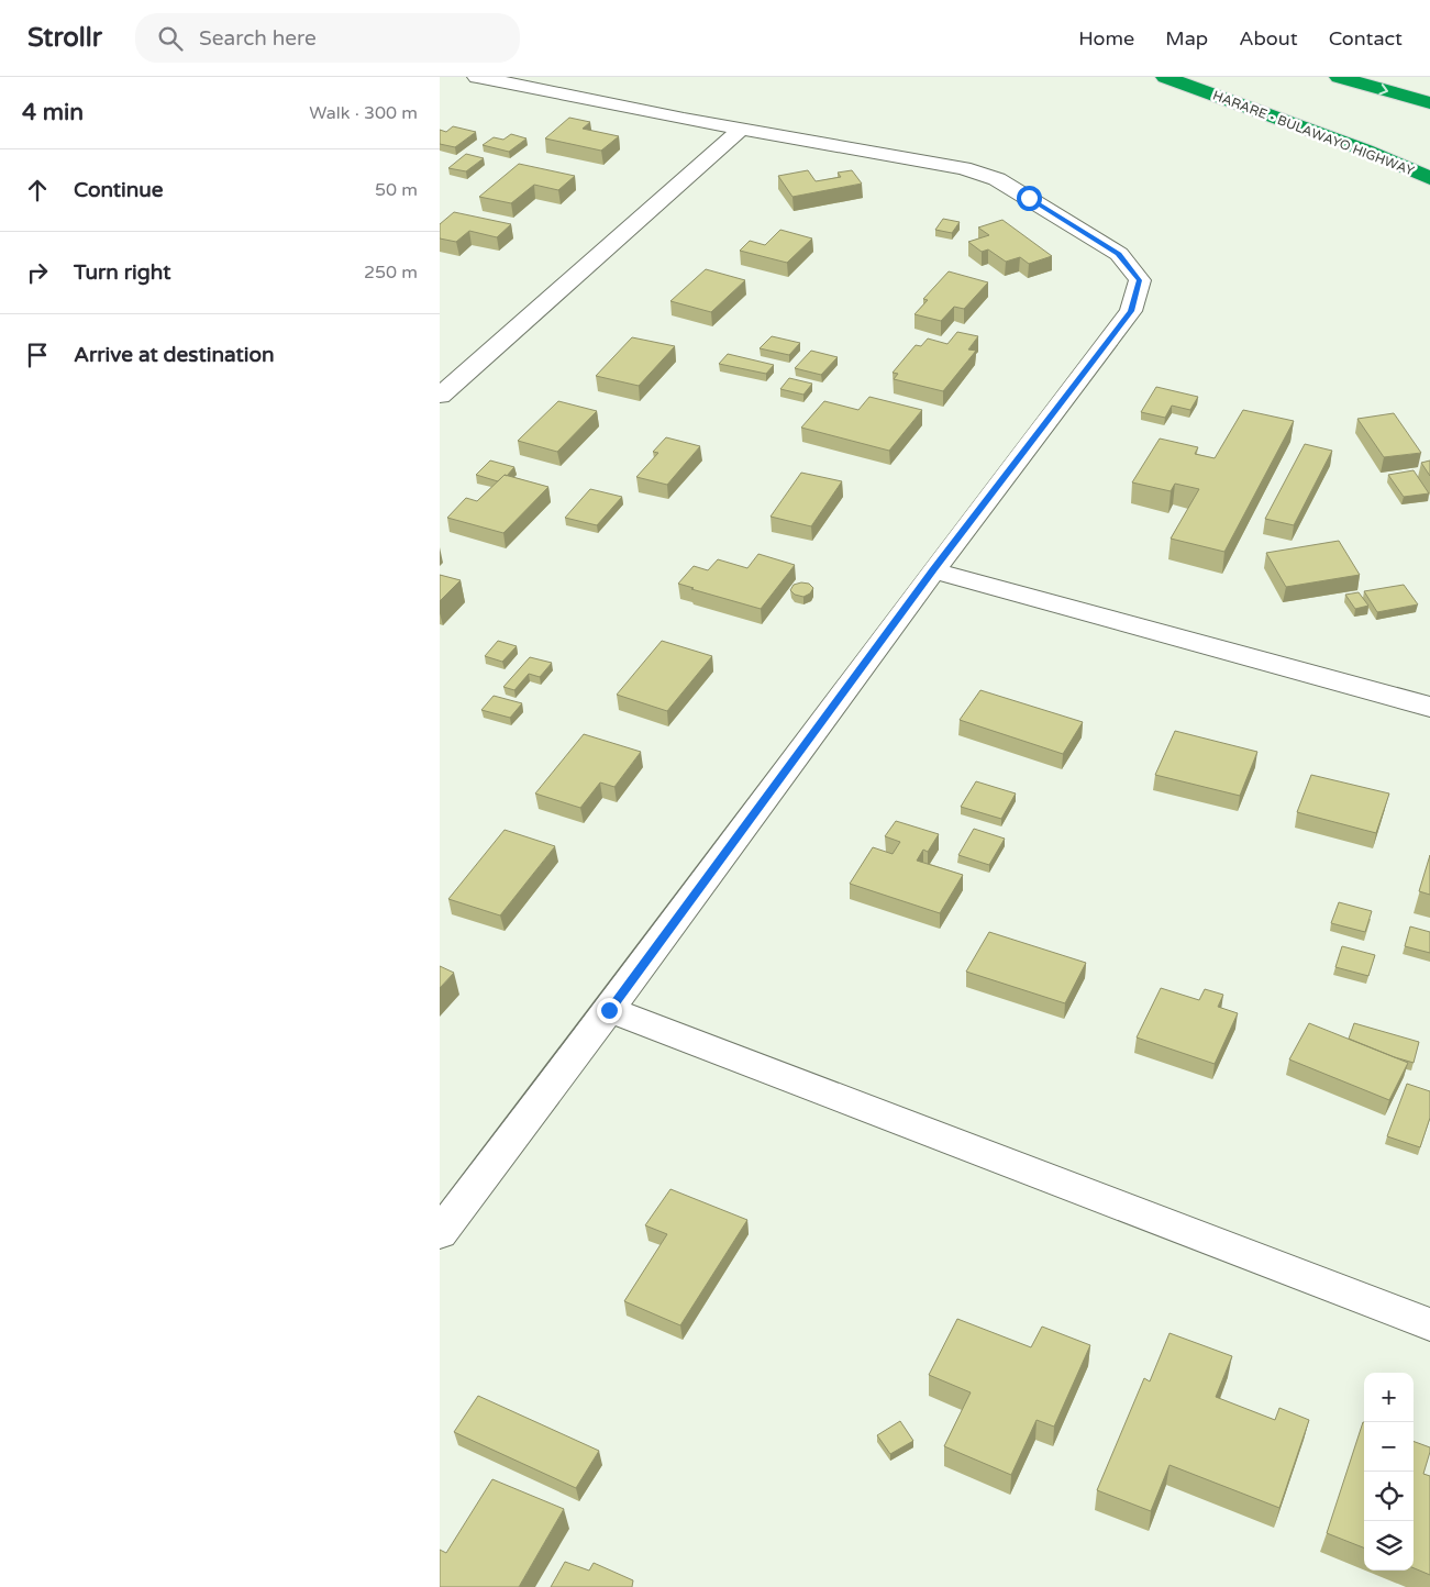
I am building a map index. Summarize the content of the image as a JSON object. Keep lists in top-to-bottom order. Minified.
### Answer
{"streets":{"highway":["HARARE - BULAWAYO HIGHWAY"]},"page":{"header":"Strollr","search":"Search here","nav":["Home","Map","About","Contact"],"heading":["4 min","Walk · 300 m"],"list":[["Continue","50 m"],["Turn right","250 m"],"Arrive at destination"],"map_buttons":["+","−"]}}
